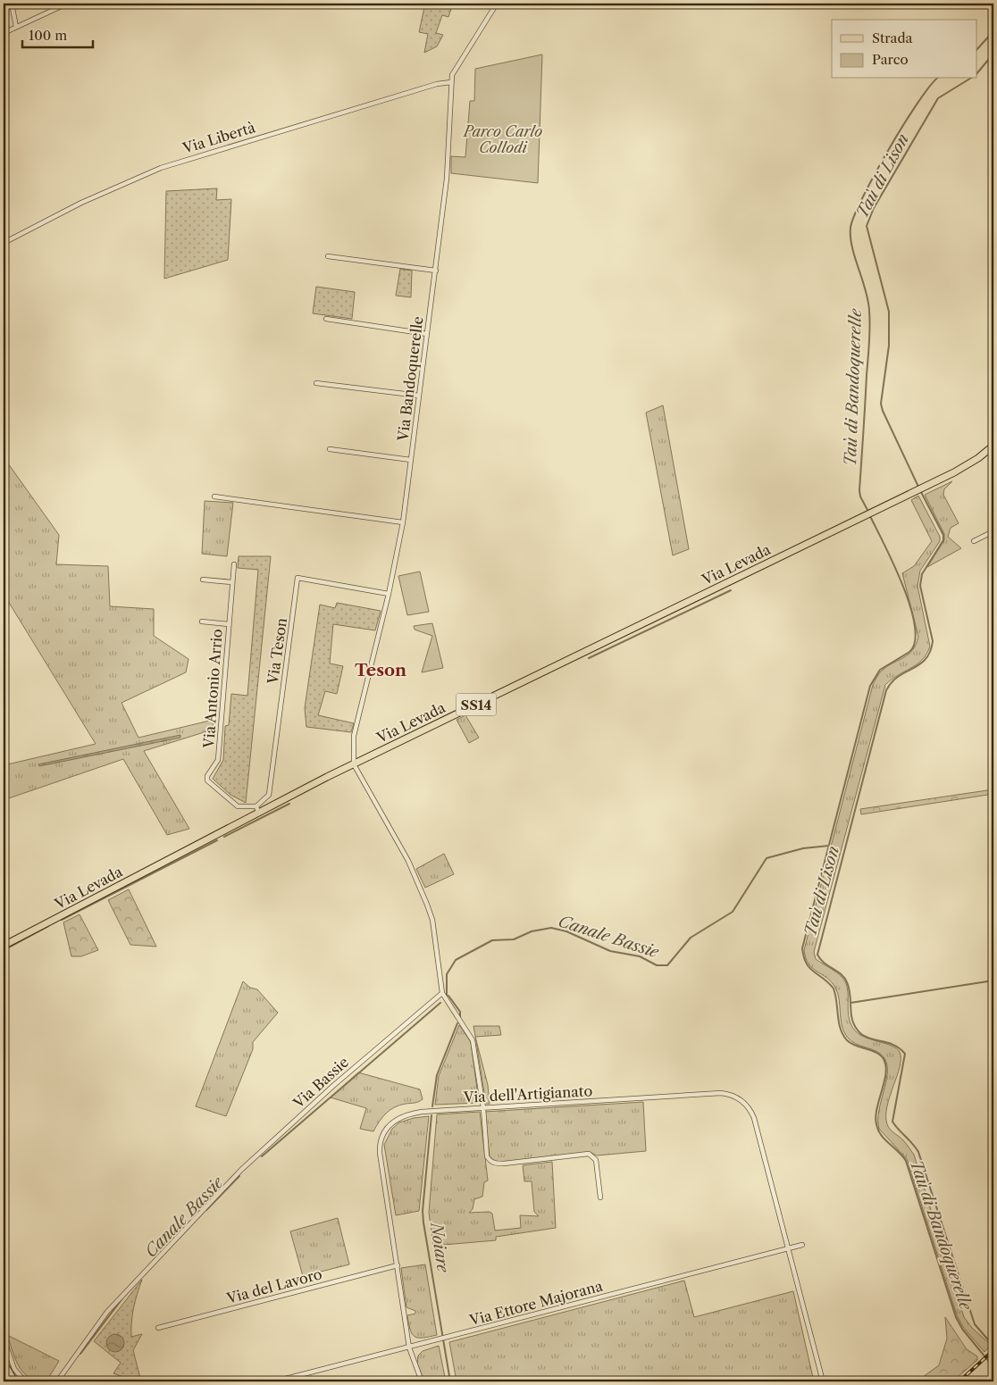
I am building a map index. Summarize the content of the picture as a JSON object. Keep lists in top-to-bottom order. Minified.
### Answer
{"streets":{"main road":["Via Levada","SS14"],"street":["Via Libertà","Via Bandoquerelle","Via Teson","Via Antonio Arrio","Via Bassie","Via dell'Artigianato","Via del Lavoro","Via Ettore Majorana"]},"crossings":[["Via Libertà","Via Bandoquerelle"],["Via Bandoquerelle","Via Levada"],["Via Bandoquerelle","Via Teson"],["Via Levada","Via Teson"],["Via Levada","Via Antonio Arrio"],["Via Teson","Via Antonio Arrio"],["Via dell'Artigianato","Via del Lavoro"],["Via dell'Artigianato","Via Ettore Majorana"]],"districts":["Teson"],"water":["Taù di Lison","Taù di Bandoquerelle","Canale Bassie","Noiare"],"parks":["Parco Carlo Collodi"],"legend":["Strada","Parco"],"scale_bar":"100 m"}
